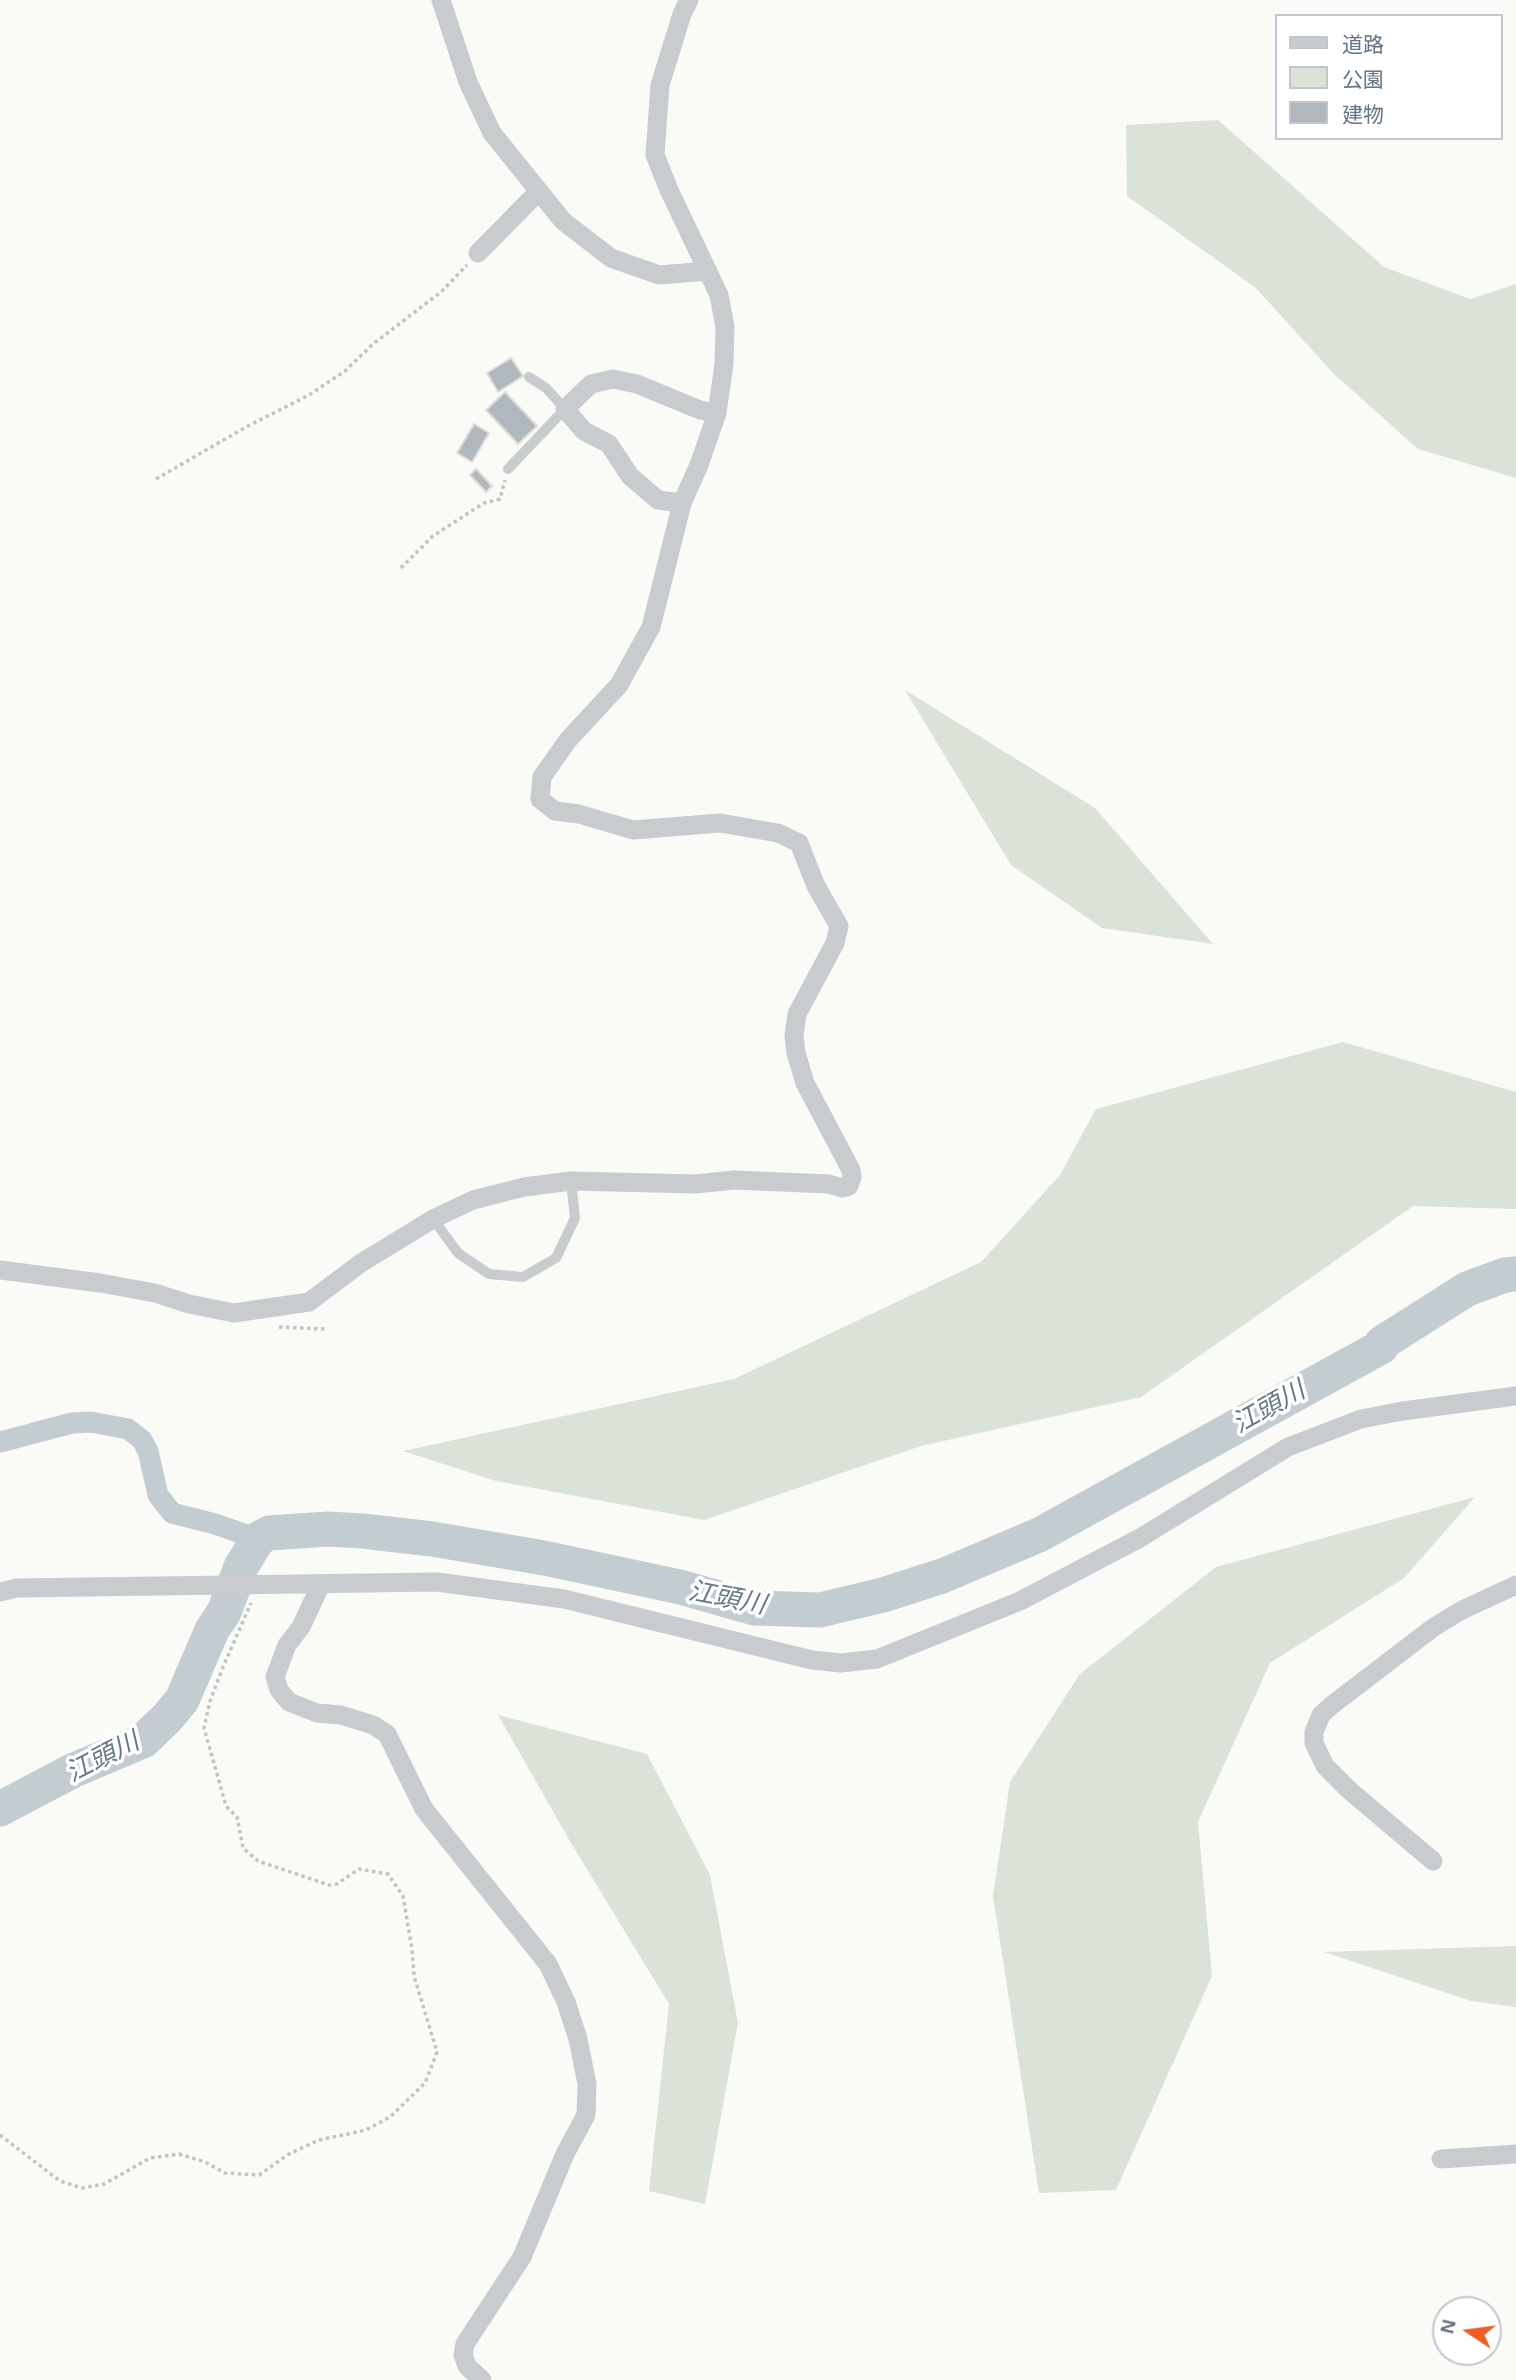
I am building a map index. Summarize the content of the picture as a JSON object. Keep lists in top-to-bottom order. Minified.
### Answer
{"water":["江頭川"],"legend":["道路","公園","建物"],"north":"left"}
